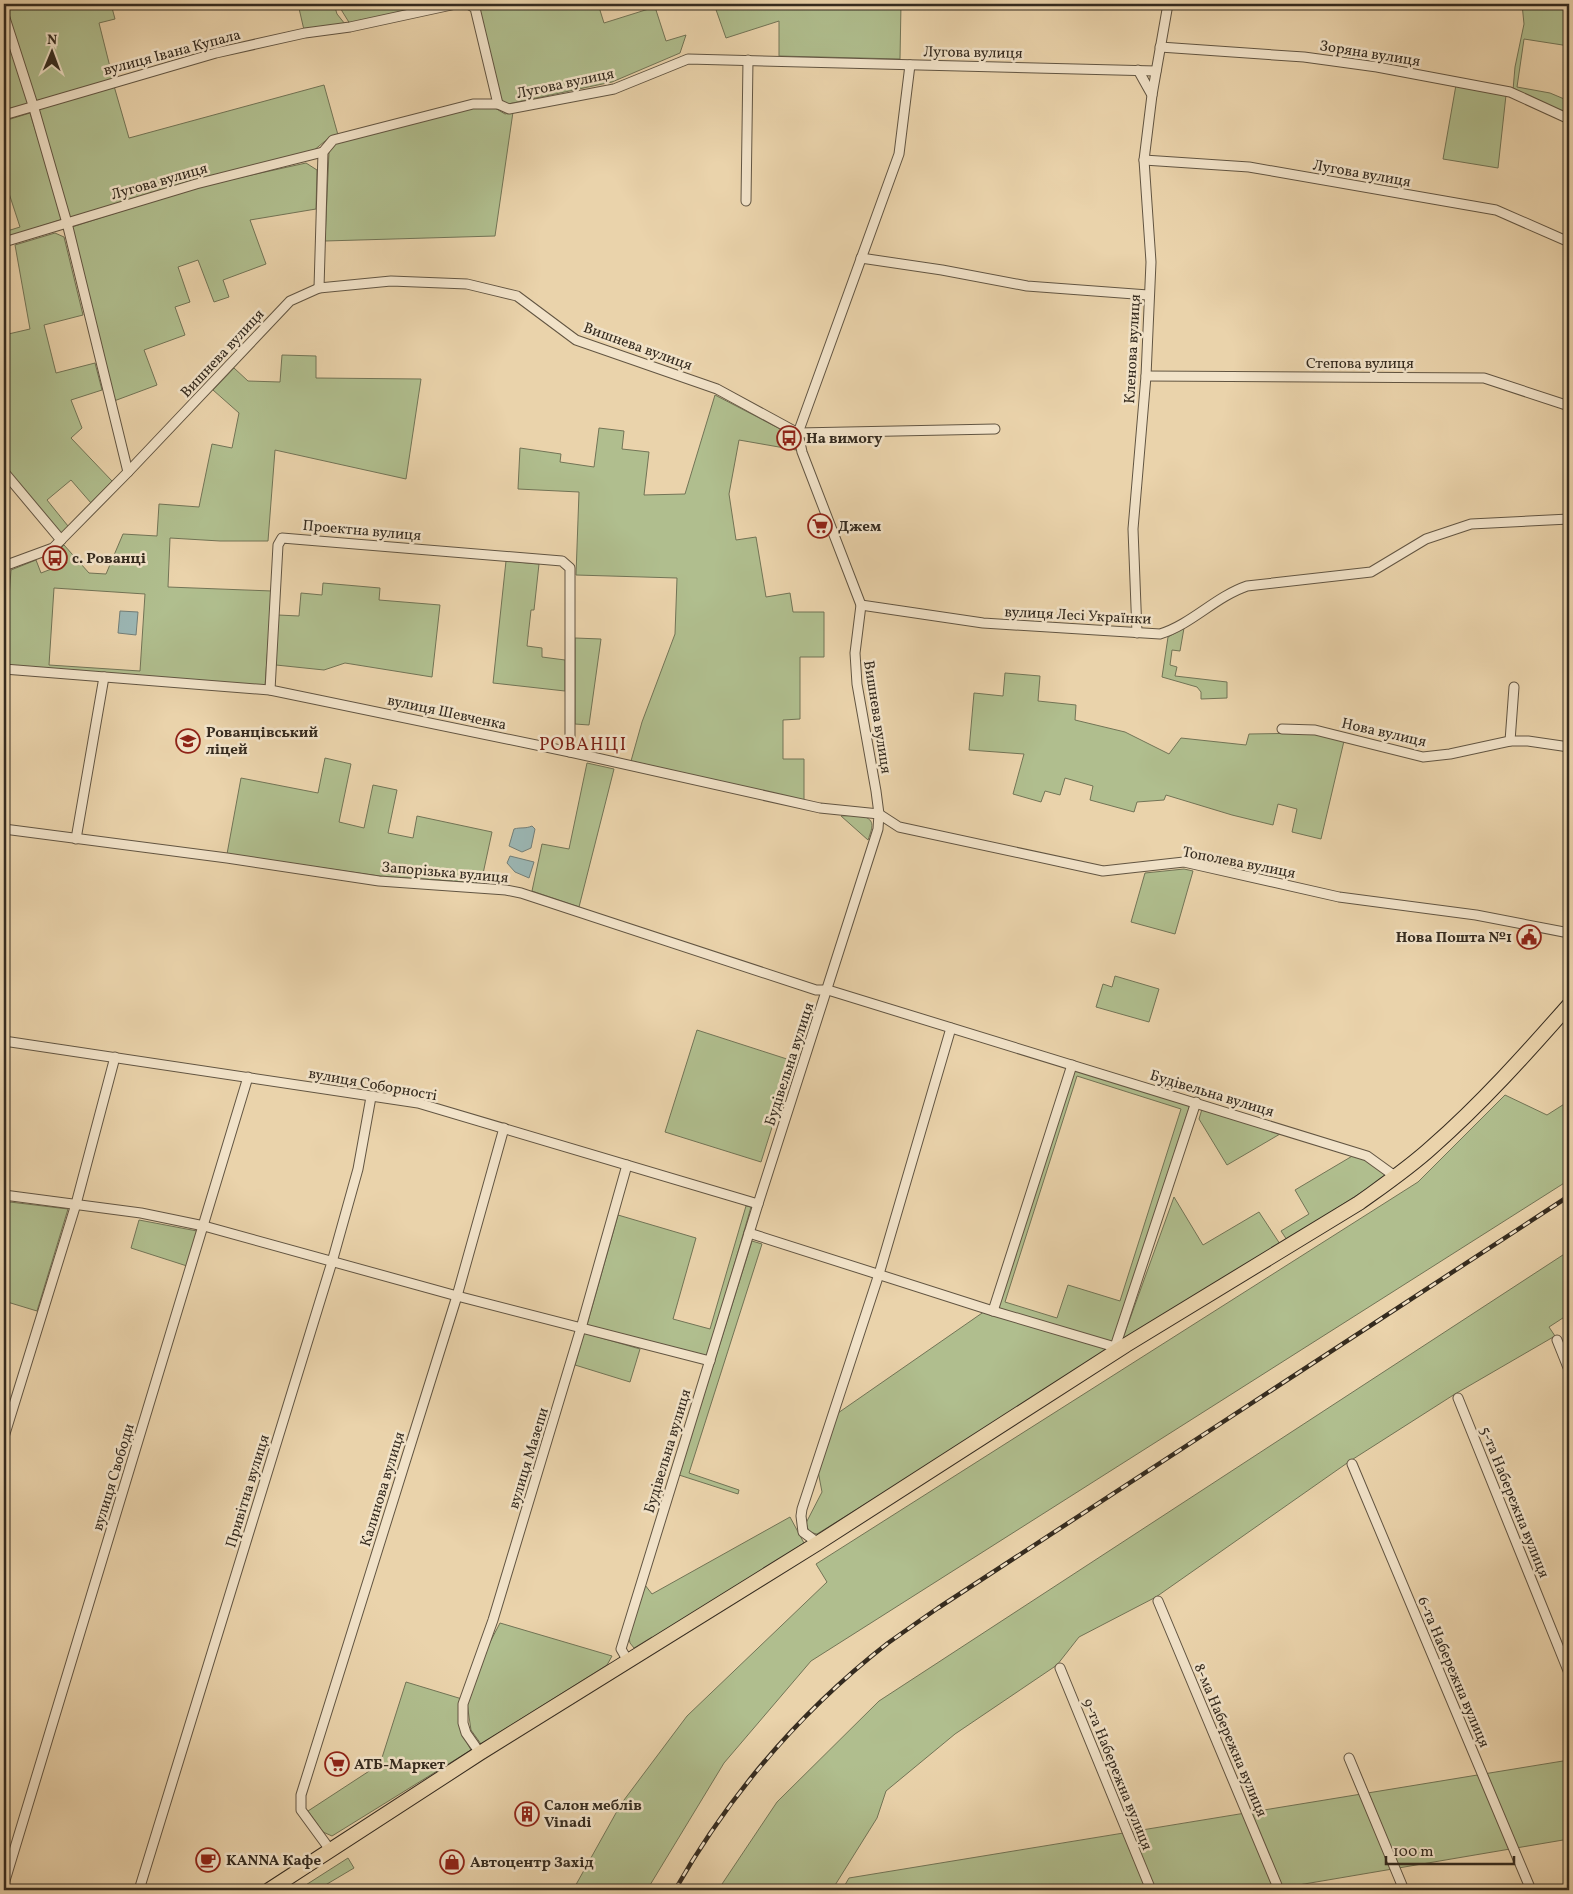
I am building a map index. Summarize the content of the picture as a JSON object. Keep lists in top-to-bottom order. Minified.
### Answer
{"streets":{"street":["вулиця Івана Купала","Лугова вулиця","Зоряна вулиця","Вишнева вулиця","Кленова вулиця","Степова вулиця","Проектна вулиця","вулиця Лесі Українки","вулиця Шевченка","Нова вулиця","Тополева вулиця","Запорізька вулиця","Будівельна вулиця","вулиця Соборності","вулиця Мазепи","вулиця Свободи","Калинова вулиця","Привітна вулиця","5-та Набережна вулиця","6-та Набережна вулиця","8-ма Набережна вулиця","9-та Набережна вулиця"]},"crossings":[["Лугова вулиця","Вишнева вулиця"],["Лугова вулиця","Кленова вулиця"],["Зоряна вулиця","Кленова вулиця"],["Вишнева вулиця","вулиця Лесі Українки"],["Вишнева вулиця","вулиця Шевченка"],["Вишнева вулиця","Тополева вулиця"],["Вишнева вулиця","Запорізька вулиця"],["Вишнева вулиця","Будівельна вулиця"],["Кленова вулиця","Степова вулиця"],["Кленова вулиця","вулиця Лесі Українки"],["Проектна вулиця","вулиця Шевченка"],["вулиця Шевченка","Тополева вулиця"],["Запорізька вулиця","Будівельна вулиця"],["Будівельна вулиця","вулиця Соборності"],["вулиця Соборності","вулиця Мазепи"],["вулиця Соборності","вулиця Свободи"],["вулиця Соборності","Калинова вулиця"],["вулиця Соборності","Привітна вулиця"]],"districts":["РОВАНЦІ"],"places":{"bus stop":["На вимогу","с. Рованці"],"supermarket":["Джем","АТБ-Маркет"],"school or university":["Рованцівський ліцей"],"public building":["Нова Пошта №1"],"building":["Салон меблів Vinadi"],"cafe":["KANNA Кафе"],"shop":["Автоцентр Захід"]},"scale_bar":"100 m","north":"top"}
